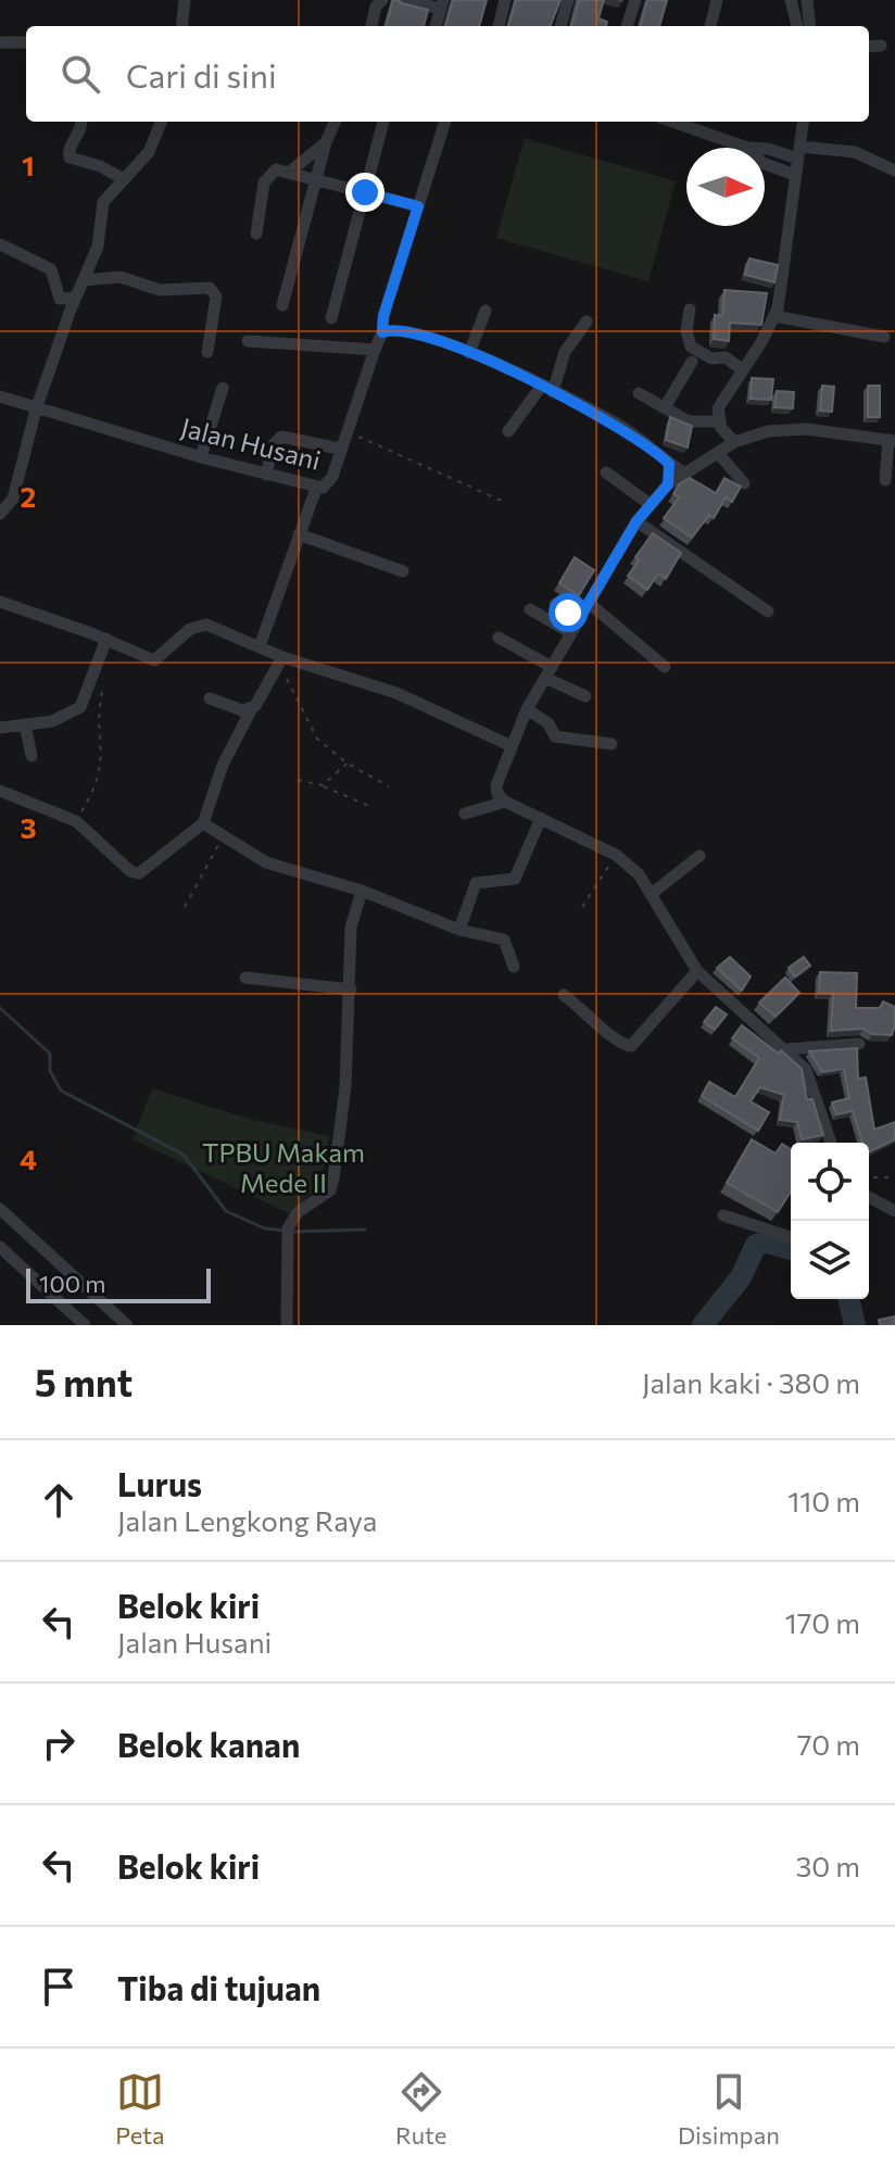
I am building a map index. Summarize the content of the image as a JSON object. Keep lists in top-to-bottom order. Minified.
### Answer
{"streets":{"street":["Jalan Husani"]},"parks":["TPBU Makam Mede II"],"scale_bar":"100 m","north":"right","page":{"search":"Cari di sini","scale":"100 m","heading":["5 mnt","Jalan kaki · 380 m"],"list":[["Lurus","Jalan Lengkong Raya","110 m"],["Belok kiri","Jalan Husani","170 m"],["Belok kanan","70 m"],["Belok kiri","30 m"],"Tiba di tujuan"],"nav":["Peta","Rute","Disimpan"]},"grid":{"rows":["1","2","3","4"]}}
